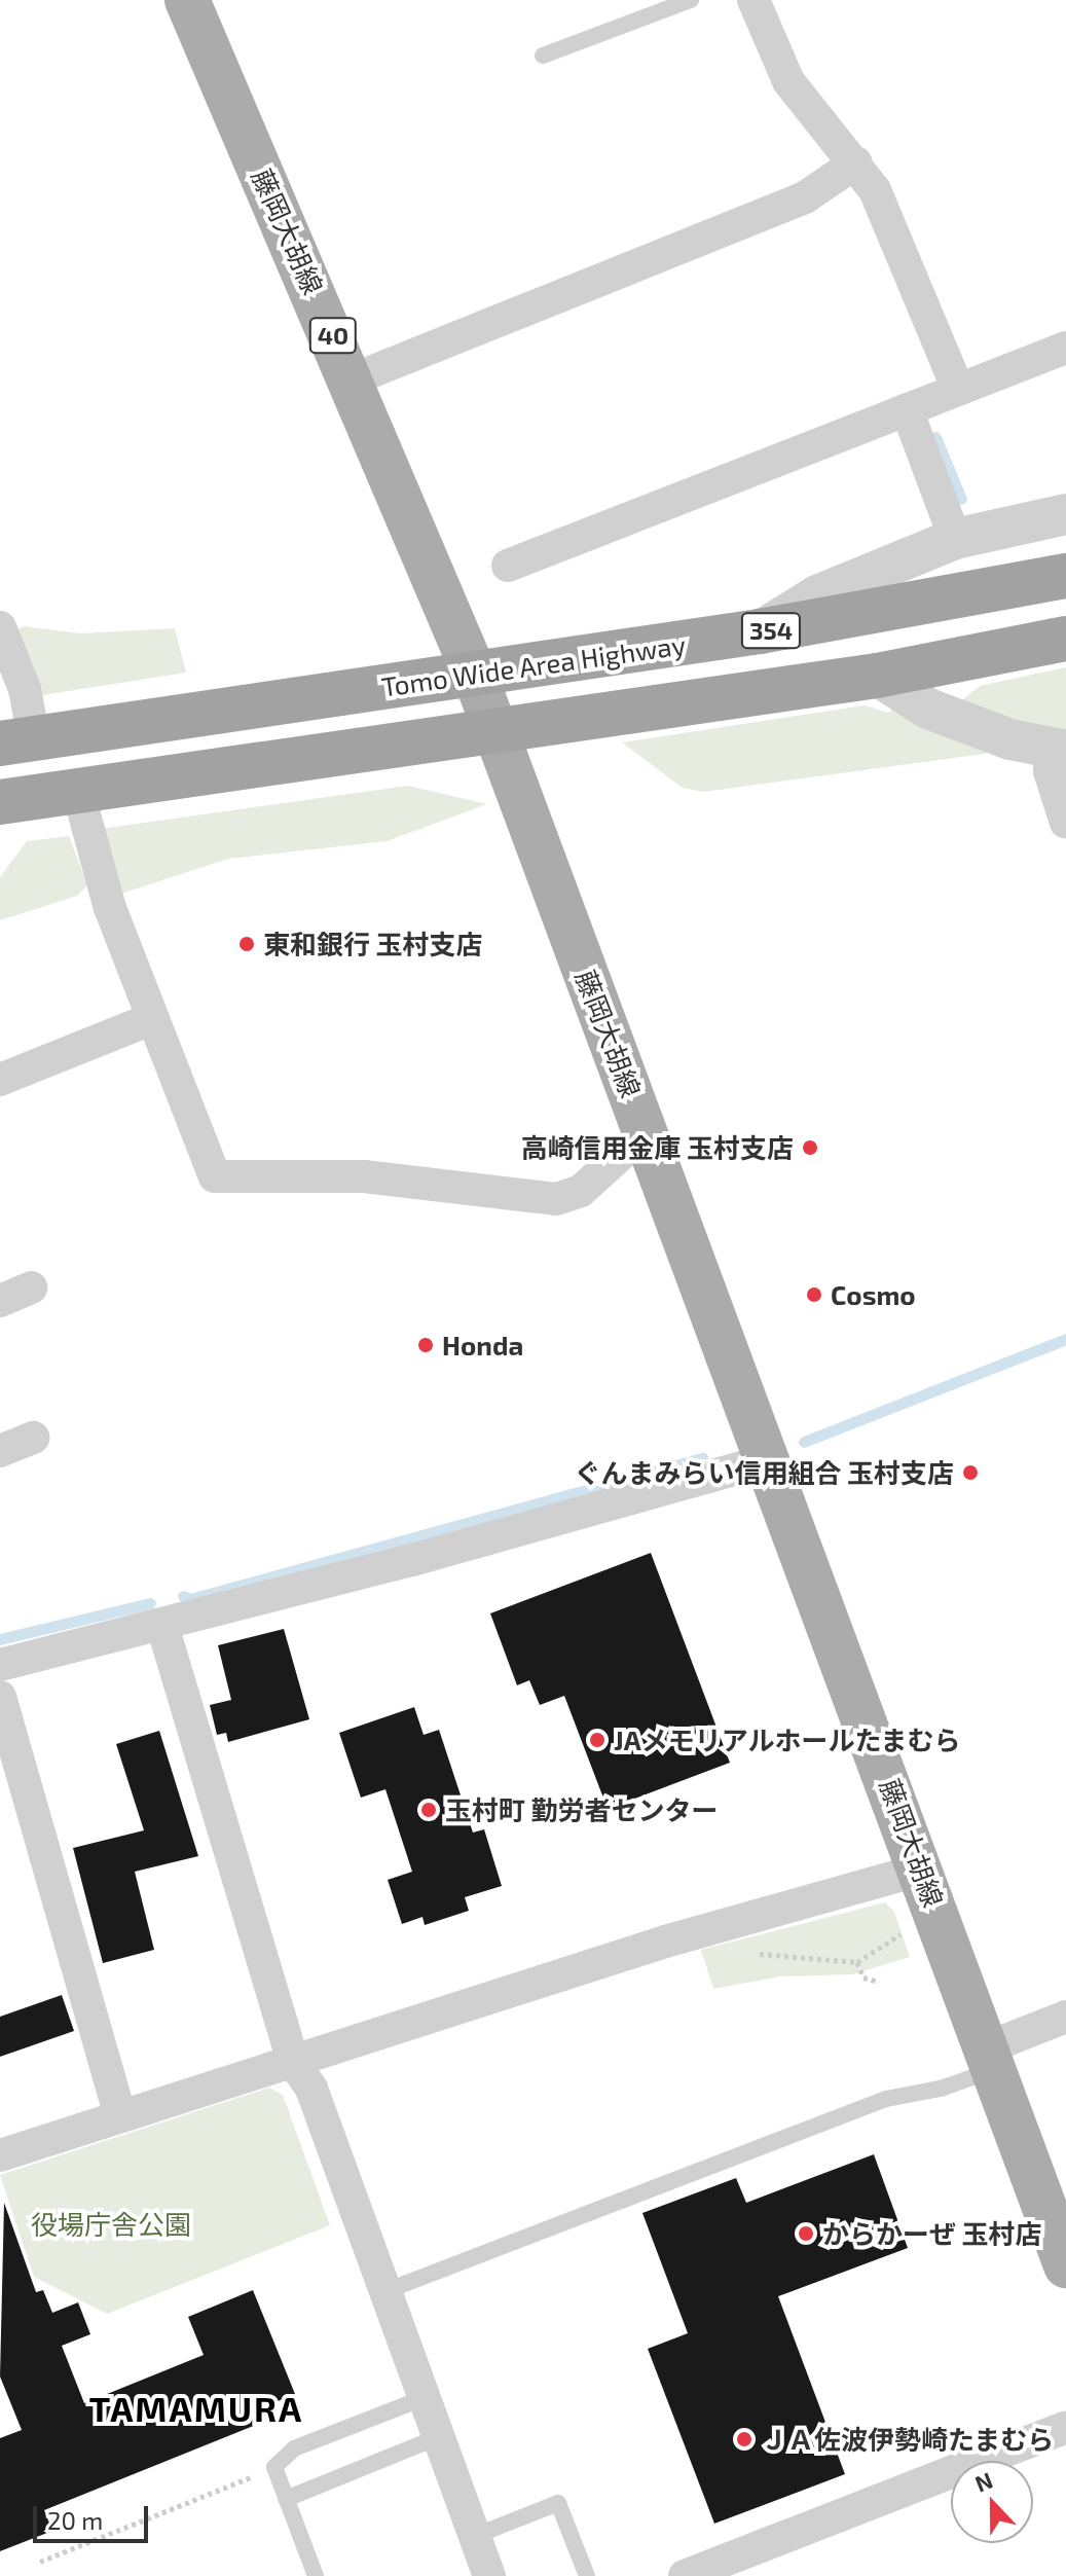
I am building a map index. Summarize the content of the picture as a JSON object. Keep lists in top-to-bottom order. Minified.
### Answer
{"streets":{"highway":["354","Tomo Wide Area Highway"],"main road":["藤岡大胡線","40"]},"crossings":[["藤岡大胡線","354"],["藤岡大胡線","Tomo Wide Area Highway"]],"districts":["TAMAMURA"],"parks":["役場庁舎公園"],"places":["東和銀行 玉村支店","高崎信用金庫 玉村支店","Cosmo","Honda","ぐんまみらい信用組合 玉村支店","JAメモリアルホールたまむら","玉村町 勤労者センター","からかーぜ 玉村店","ＪＡ佐波伊勢崎たまむら"],"scale_bar":"20 m","north":"top"}
